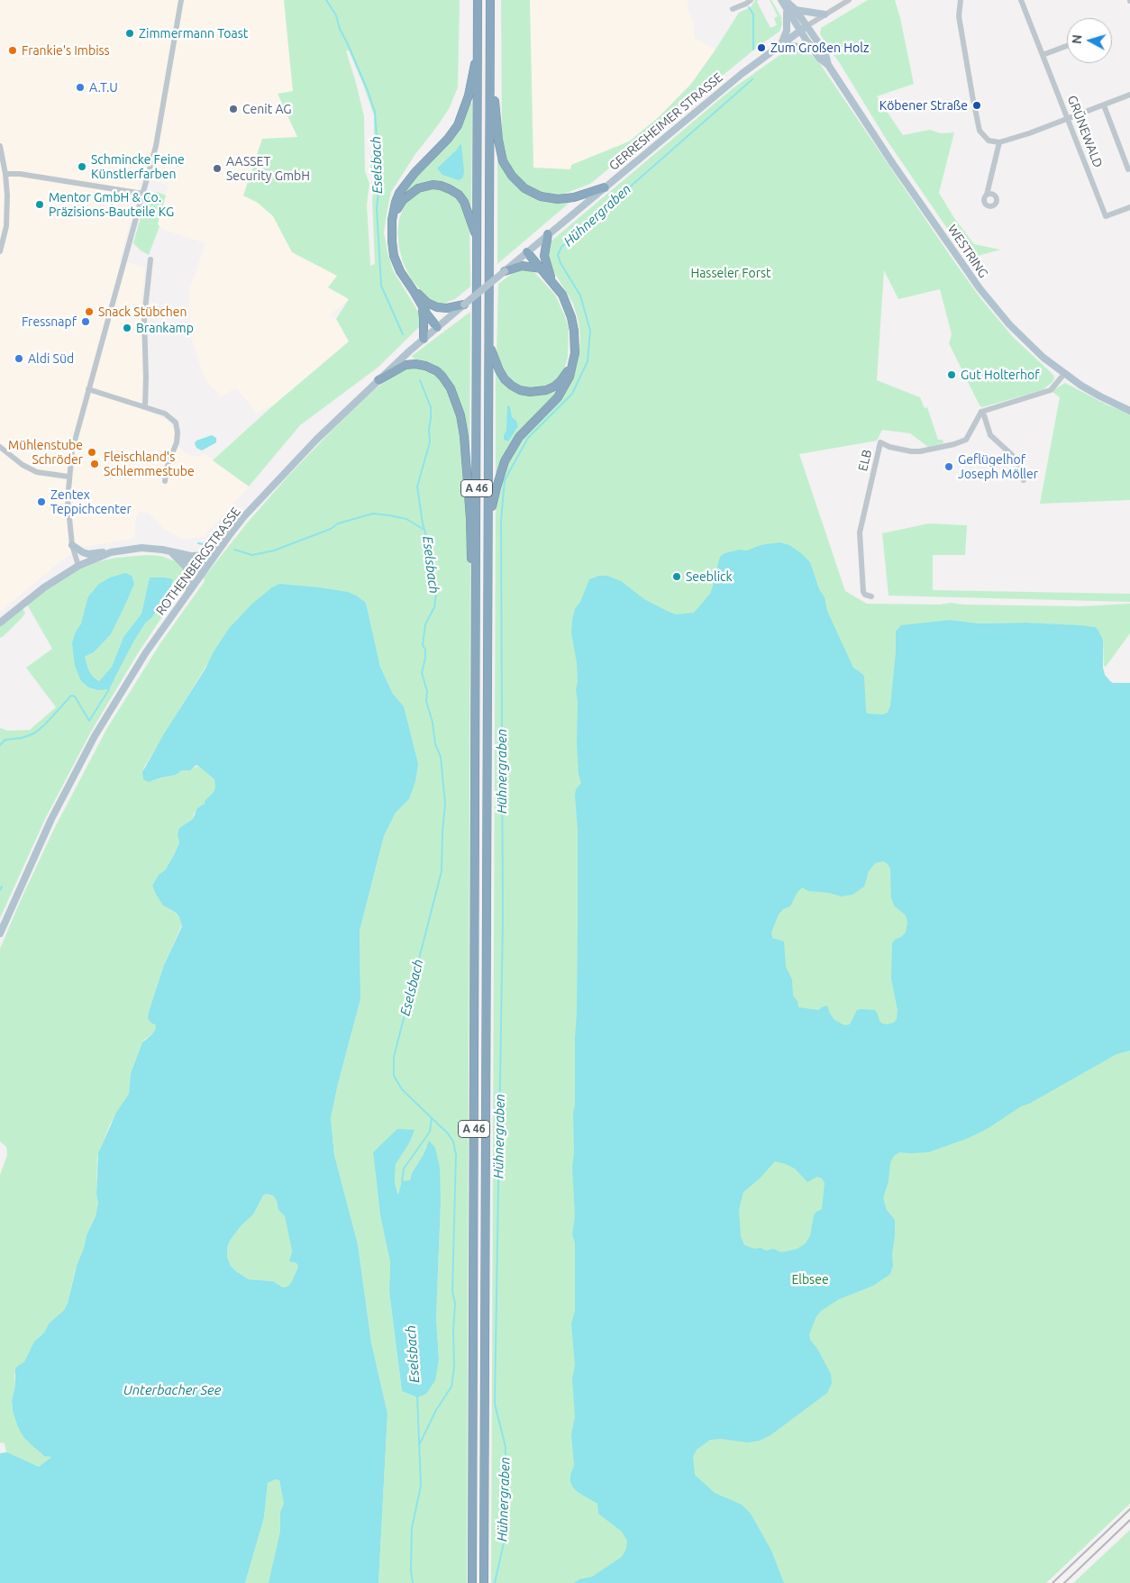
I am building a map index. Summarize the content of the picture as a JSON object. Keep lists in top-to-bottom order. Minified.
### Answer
{"streets":{"highway":["A 46"],"main road":["GERRESHEIMER STRASSE","WESTRING","ROTHENBERGSTRASSE"],"street":["GRÜNEWALD","ELB"]},"crossings":[["GERRESHEIMER STRASSE","WESTRING"],["GERRESHEIMER STRASSE","ROTHENBERGSTRASSE"]],"water":["Eselsbach","Hühnergraben","Unterbacher See"],"parks":["Hasseler Forst","Elbsee"],"places":["Zimmermann Toast","Zum Großen Holz","Frankie's Imbiss","A.T.U","Köbener Straße","Cenit AG","Schmincke Feine Künstlerfarben","AASSET Security GmbH","Mentor GmbH & Co. Präzisions-Bauteile KG","Snack Stübchen","Fressnapf","Brankamp","Aldi Süd","Gut Holterhof","Mühlenstube Schröder","Fleischland's Schlemmestube","Geflügelhof Joseph Möller","Zentex Teppichcenter","Seeblick"],"north":"left"}
